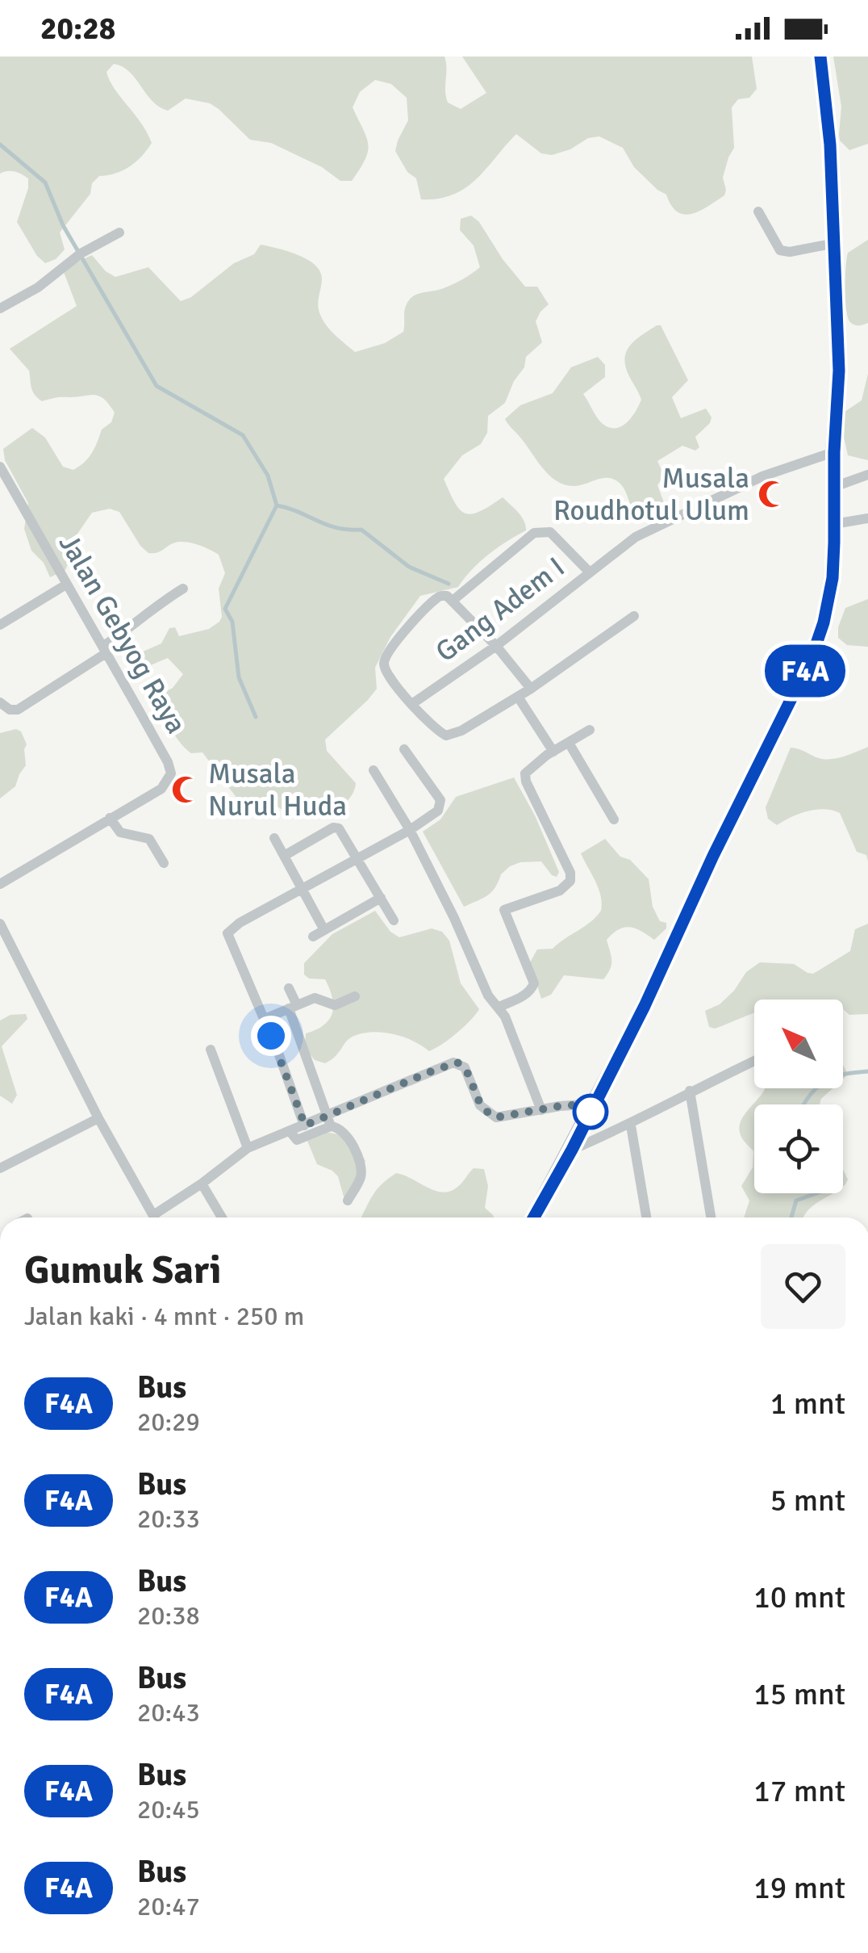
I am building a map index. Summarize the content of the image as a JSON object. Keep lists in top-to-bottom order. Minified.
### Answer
{"streets":{"street":["Gang Adem I","Jalan Gebyog Raya"]},"places":{"mosque":["Musala Roudhotul Ulum","Musala Nurul Huda"]},"lines":["bus line F4A"],"north":"top left","page":{"status":"20:28","on_map":"F4A","heading":["Gumuk Sari","Jalan kaki · 4 mnt · 250 m"],"list":[{"mark":"F4A","name":"Bus","note":"20:29","value":"1 mnt"},{"mark":"F4A","name":"Bus","note":"20:33","value":"5 mnt"},{"mark":"F4A","name":"Bus","note":"20:38","value":"10 mnt"},{"mark":"F4A","name":"Bus","note":"20:43","value":"15 mnt"},{"mark":"F4A","name":"Bus","note":"20:45","value":"17 mnt"},{"mark":"F4A","name":"Bus","note":"20:47","value":"19 mnt"}]}}
